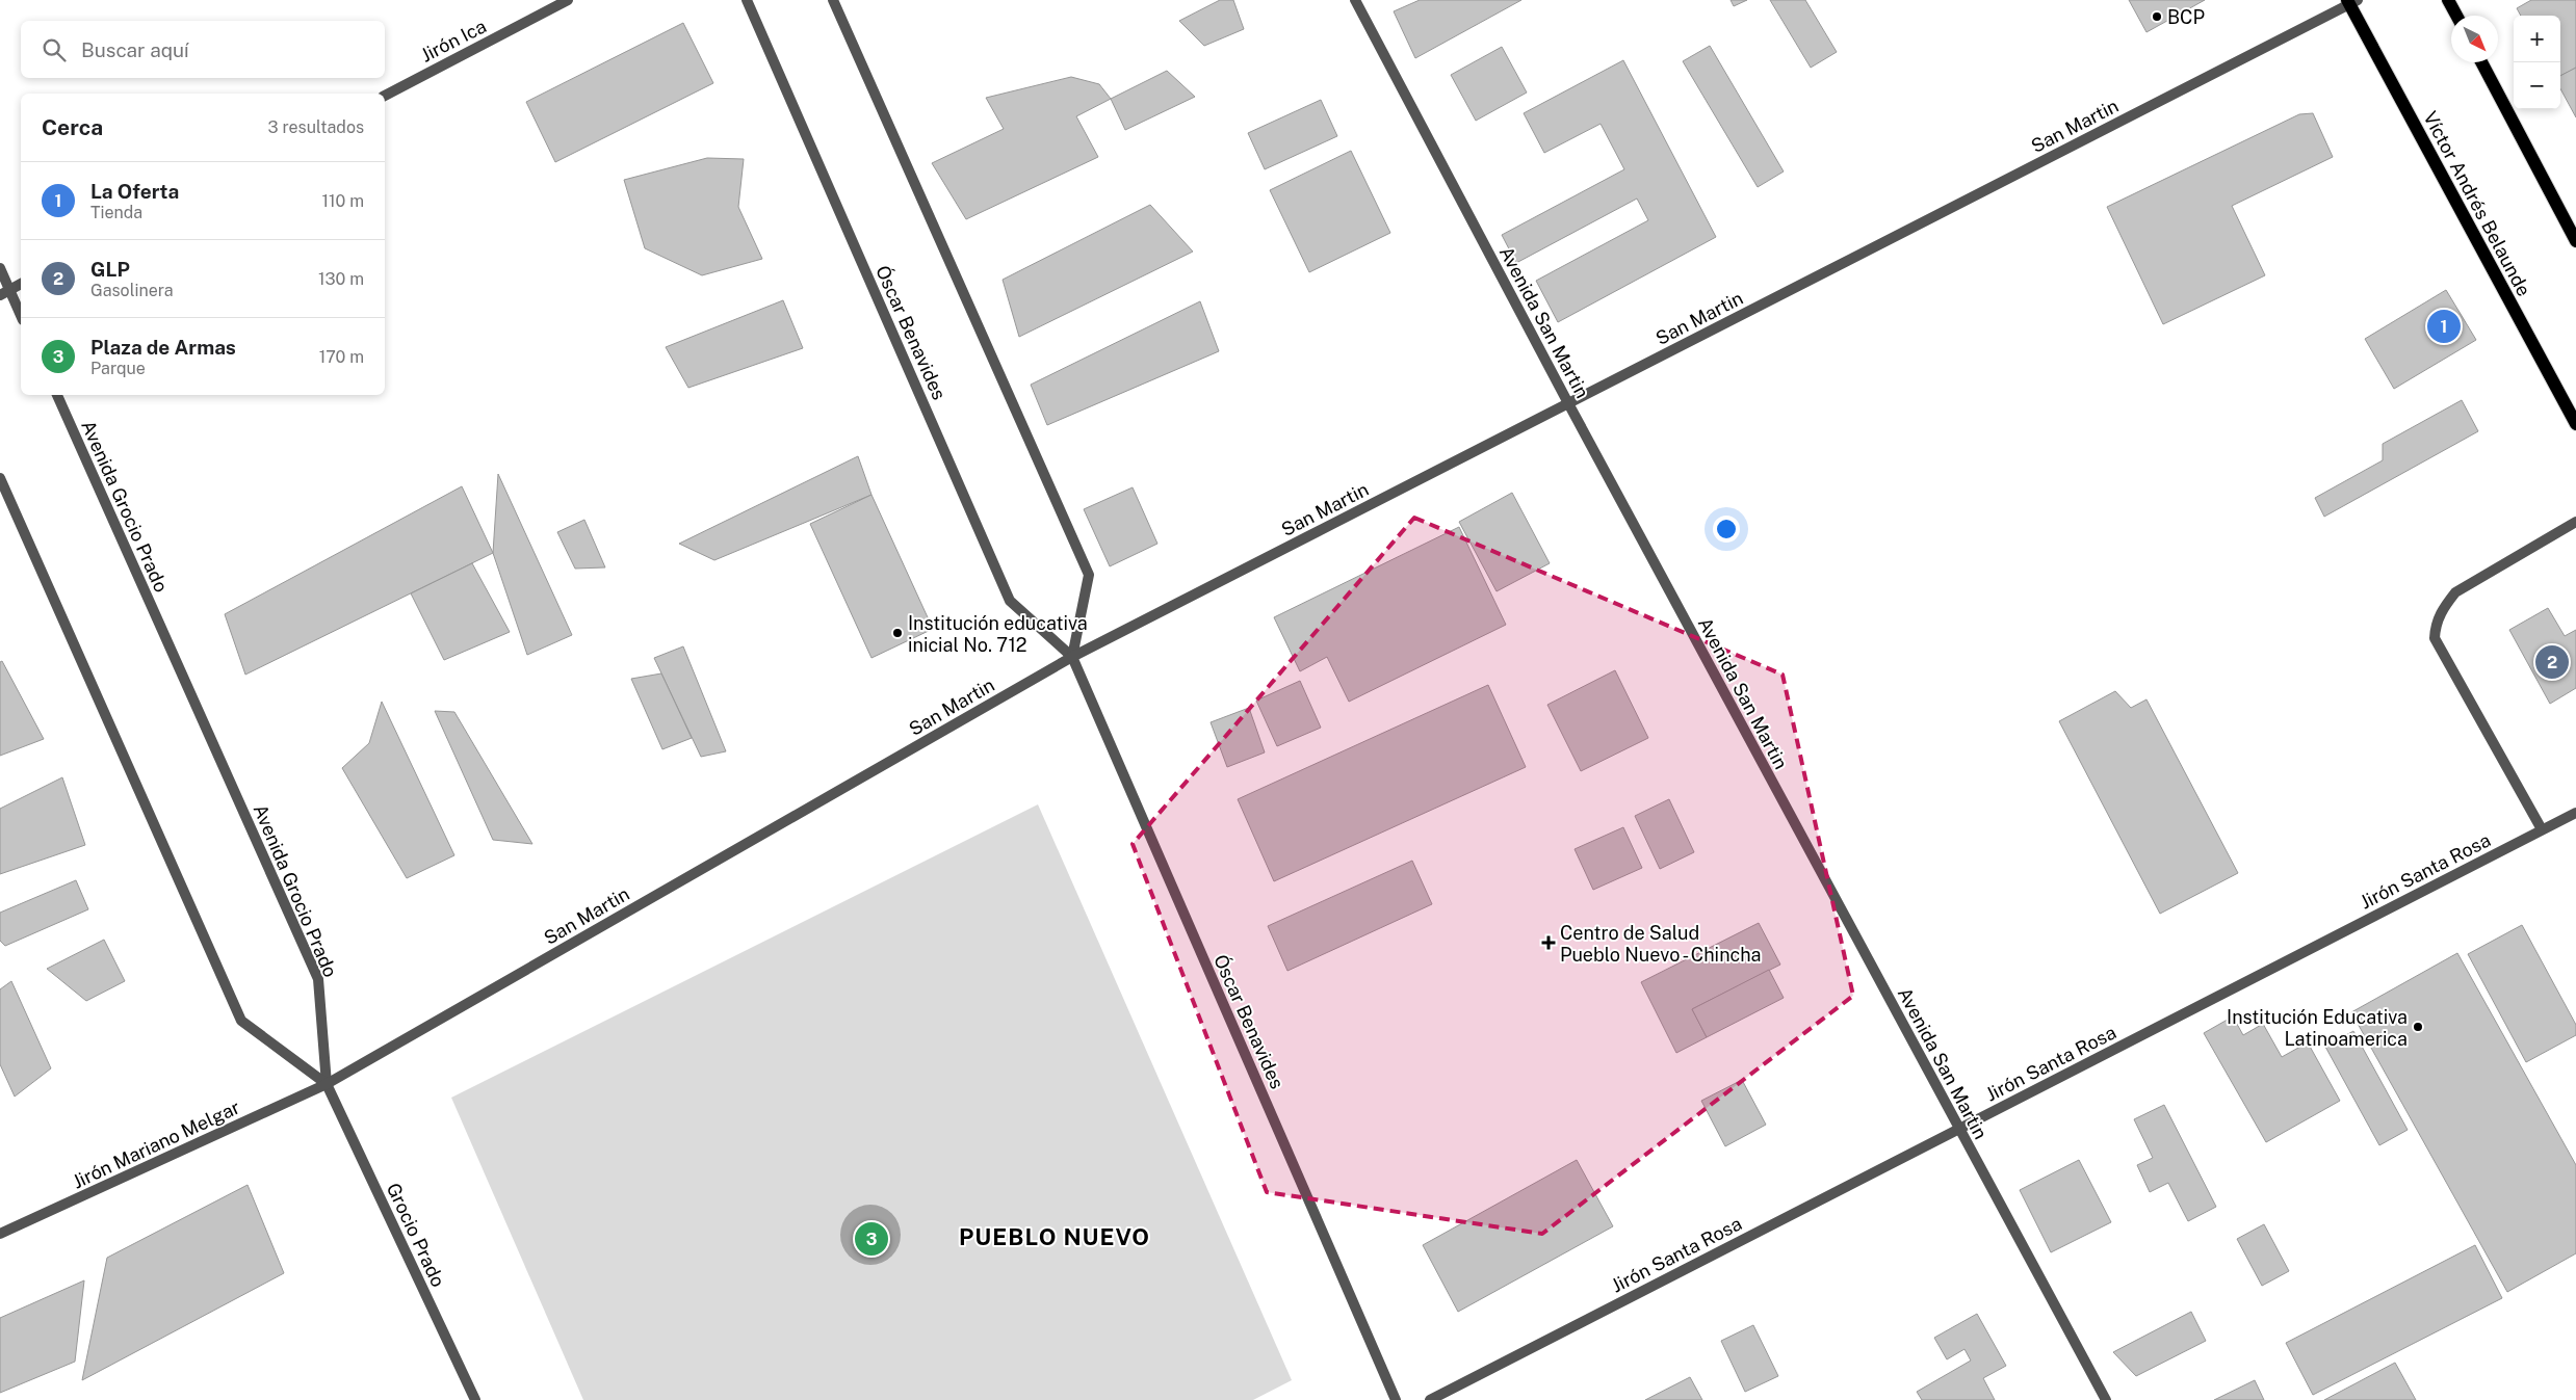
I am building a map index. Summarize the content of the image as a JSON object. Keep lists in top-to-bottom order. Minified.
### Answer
{"streets":{"main road":["Víctor Andrés Belaunde"],"street":["Jirón Ica","San Martin","Avenida San Martin","Óscar Benavides","Avenida Grocio Prado","Jirón Santa Rosa","Jirón Mariano Melgar","Grocio Prado"]},"crossings":[["San Martin","Víctor Andrés Belaunde"],["San Martin","Avenida San Martin"],["San Martin","Óscar Benavides"],["San Martin","Avenida Grocio Prado"],["San Martin","Jirón Mariano Melgar"],["San Martin","Grocio Prado"],["Avenida San Martin","Jirón Santa Rosa"],["Avenida Grocio Prado","Jirón Mariano Melgar"],["Avenida Grocio Prado","Grocio Prado"],["Jirón Mariano Melgar","Grocio Prado"]],"districts":["PUEBLO NUEVO"],"places":{"other":["BCP","Institución educativa inicial No. 712","Institución Educativa Latinoamerica"],"health":["Centro de Salud Pueblo Nuevo - Chincha"]},"north":"bottom right","page":{"map_buttons":["+","−"],"search":"Buscar aquí","heading":["Cerca","3 resultados"],"list":[{"mark":"1","name":"La Oferta","note":"Tienda","value":"110 m"},{"mark":"2","name":"GLP","note":"Gasolinera","value":"130 m"},{"mark":"3","name":"Plaza de Armas","note":"Parque","value":"170 m"}],"pins":["1","2","3"]}}
